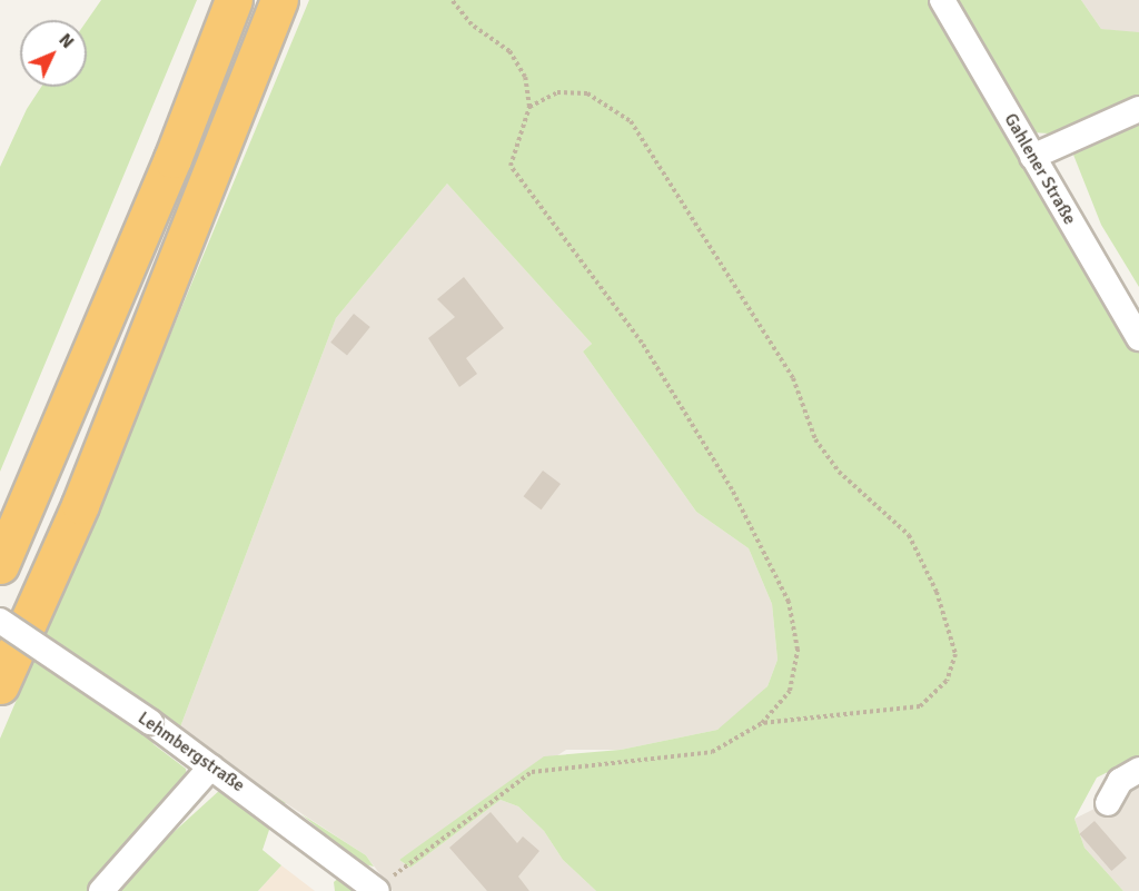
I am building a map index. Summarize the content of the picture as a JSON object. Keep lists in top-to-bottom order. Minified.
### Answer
{"streets":{"street":["Gahlener Straße","Lehmbergstraße"]},"north":"top right"}
